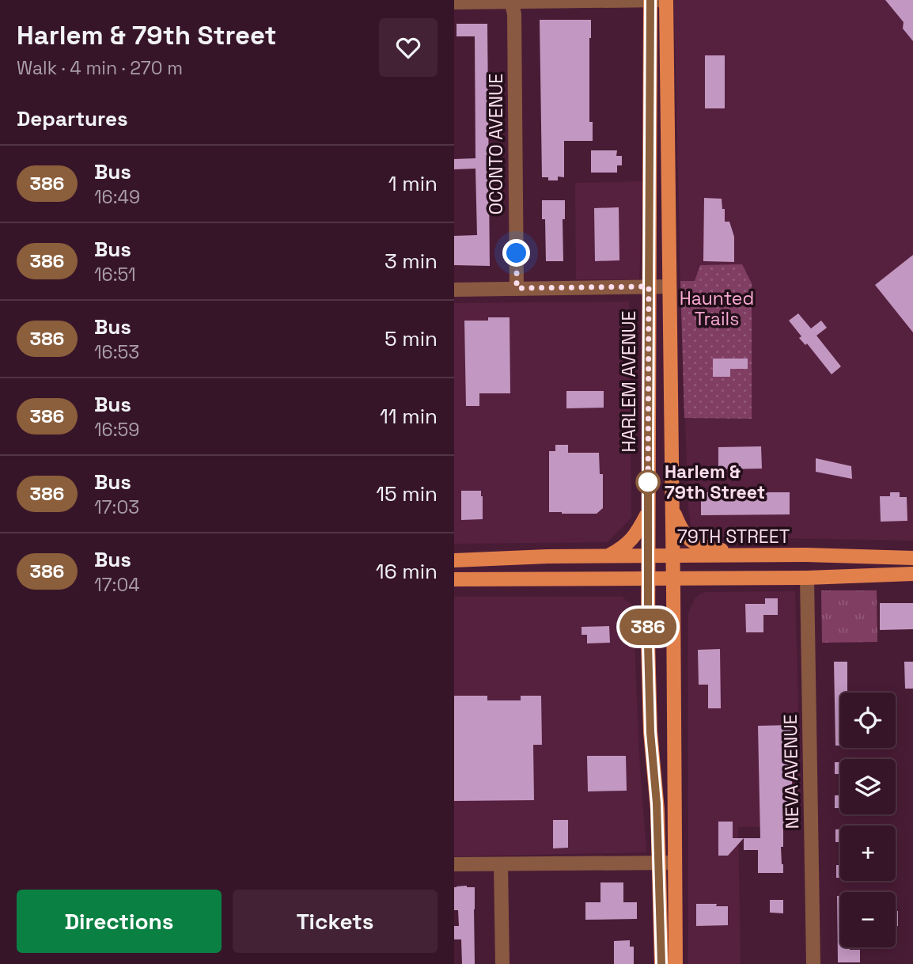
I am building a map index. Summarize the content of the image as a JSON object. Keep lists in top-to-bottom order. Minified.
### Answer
{"streets":{"main road":["HARLEM AVENUE","79TH STREET"],"street":["OCONTO AVENUE","NEVA AVENUE"]},"crossings":[["HARLEM AVENUE","79TH STREET"]],"parks":["Haunted Trails"],"places":["Harlem & 79th Street"],"lines":["bus line 386"],"page":{"heading":[["Harlem & 79th Street","Walk · 4 min · 270 m"],"Departures"],"on_map":"386","list":[{"mark":"386","name":"Bus","note":"16:49","value":"1 min"},{"mark":"386","name":"Bus","note":"16:51","value":"3 min"},{"mark":"386","name":"Bus","note":"16:53","value":"5 min"},{"mark":"386","name":"Bus","note":"16:59","value":"11 min"},{"mark":"386","name":"Bus","note":"17:03","value":"15 min"},{"mark":"386","name":"Bus","note":"17:04","value":"16 min"}],"map_buttons":["+","−"],"buttons":["Directions","Tickets"]}}
